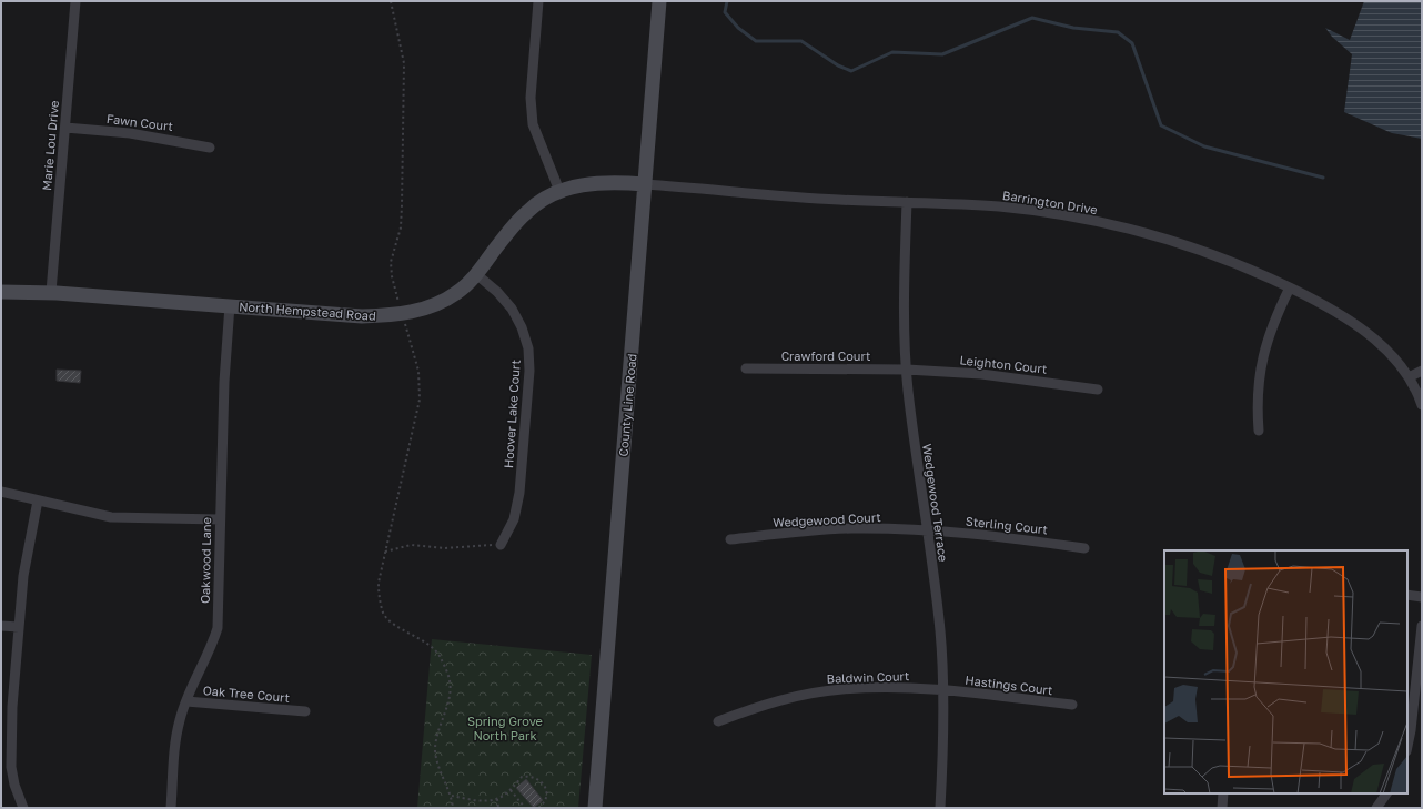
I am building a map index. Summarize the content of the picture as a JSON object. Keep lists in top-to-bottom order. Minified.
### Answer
{"streets":{"main road":["North Hempstead Road","County Line Road"],"street":["Fawn Court","Marie Lou Drive","Barrington Drive","Crawford Court","Leighton Court","Hoover Lake Court","Wedgewood Terrace","Wedgewood Court","Sterling Court","Oakwood Lane","Baldwin Court","Hastings Court","Oak Tree Court"]},"crossings":[["Fawn Court","Marie Lou Drive"],["Marie Lou Drive","North Hempstead Road"],["Barrington Drive","North Hempstead Road"],["Barrington Drive","County Line Road"],["Barrington Drive","Wedgewood Terrace"],["North Hempstead Road","County Line Road"],["North Hempstead Road","Hoover Lake Court"],["North Hempstead Road","Oakwood Lane"],["Crawford Court","Leighton Court"],["Crawford Court","Wedgewood Terrace"],["Leighton Court","Wedgewood Terrace"],["Wedgewood Terrace","Wedgewood Court"],["Wedgewood Terrace","Sterling Court"],["Wedgewood Terrace","Baldwin Court"],["Wedgewood Terrace","Hastings Court"],["Wedgewood Court","Sterling Court"],["Oakwood Lane","Oak Tree Court"],["Baldwin Court","Hastings Court"]],"parks":["Spring Grove North Park"]}
